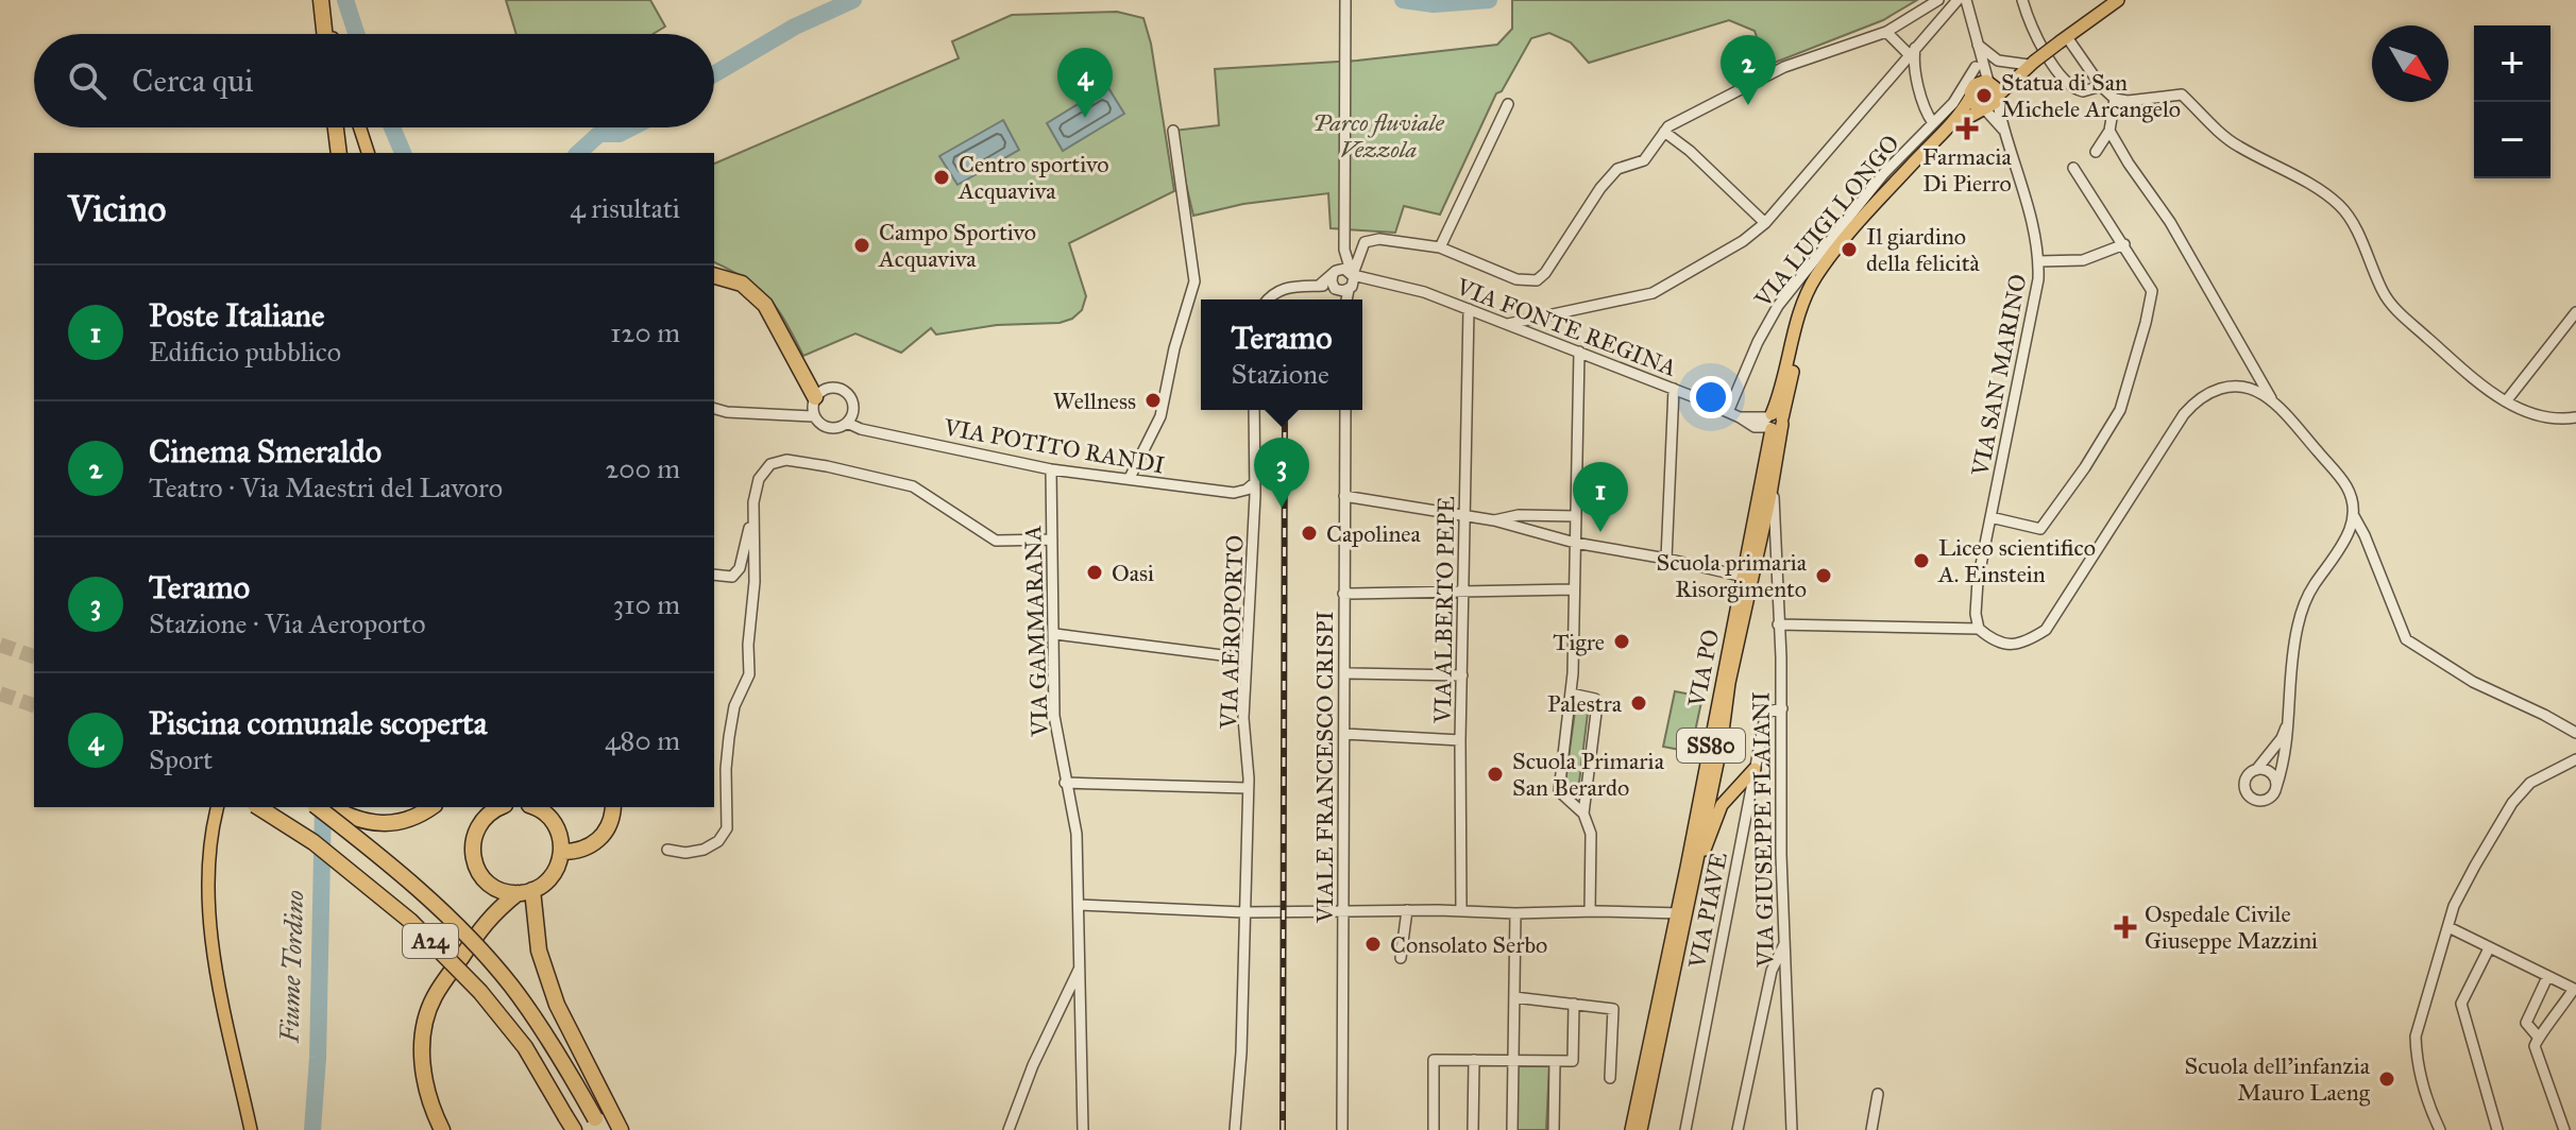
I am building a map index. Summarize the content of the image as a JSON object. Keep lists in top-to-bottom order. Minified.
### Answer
{"streets":{"highway":["A24"],"main road":["VIA PO","SS80","VIA GIUSEPPE FLAIANI"],"street":["VIA LUIGI LONGO","VIA FONTE REGINA","VIA SAN MARINO","VIA POTITO RANDI","VIA ALBERTO PEPE","VIA GAMMARANA","VIA AEROPORTO","VIALE FRANCESCO CRISPI","VIA PIAVE"]},"crossings":[["VIA LUIGI LONGO","VIA FONTE REGINA"],["VIA FONTE REGINA","VIA ALBERTO PEPE"],["VIA FONTE REGINA","SS80"],["VIA FONTE REGINA","VIA GIUSEPPE FLAIANI"],["VIA SAN MARINO","SS80"],["VIA POTITO RANDI","VIA GAMMARANA"],["VIA POTITO RANDI","VIA AEROPORTO"],["VIA PO","SS80"],["VIA PO","VIA GIUSEPPE FLAIANI"],["SS80","VIA GIUSEPPE FLAIANI"],["VIA GIUSEPPE FLAIANI","VIA PIAVE"]],"water":["Fiume Tordino"],"parks":["Parco fluviale Vezzola"],"places":{"other":["Statua di San Michele Arcangelo","Centro sportivo Acquaviva","Campo Sportivo Acquaviva","Il giardino della felicità","Wellness","Capolinea","Liceo scientifico A. Einstein","Oasi","Scuola primaria Risorgimento","Tigre","Palestra","Scuola Primaria San Berardo","Consolato Serbo","Scuola dell'infanzia Mauro Laeng"],"health":["Farmacia Di Pierro","Ospedale Civile Giuseppe Mazzini"]},"north":"bottom right","page":{"map_buttons":["+","−"],"search":"Cerca qui","pins":["2","4","3","1"],"heading":["Vicino","4 risultati"],"list":[{"mark":"1","name":"Poste Italiane","note":"Edificio pubblico","value":"120 m"},{"mark":"2","name":"Cinema Smeraldo","note":"Teatro · Via Maestri del Lavoro","value":"200 m"},{"mark":"3","name":"Teramo","note":"Stazione · Via Aeroporto","value":"310 m"},{"mark":"4","name":"Piscina comunale scoperta","note":"Sport","value":"480 m"}],"popup":["Teramo","Stazione"]}}
